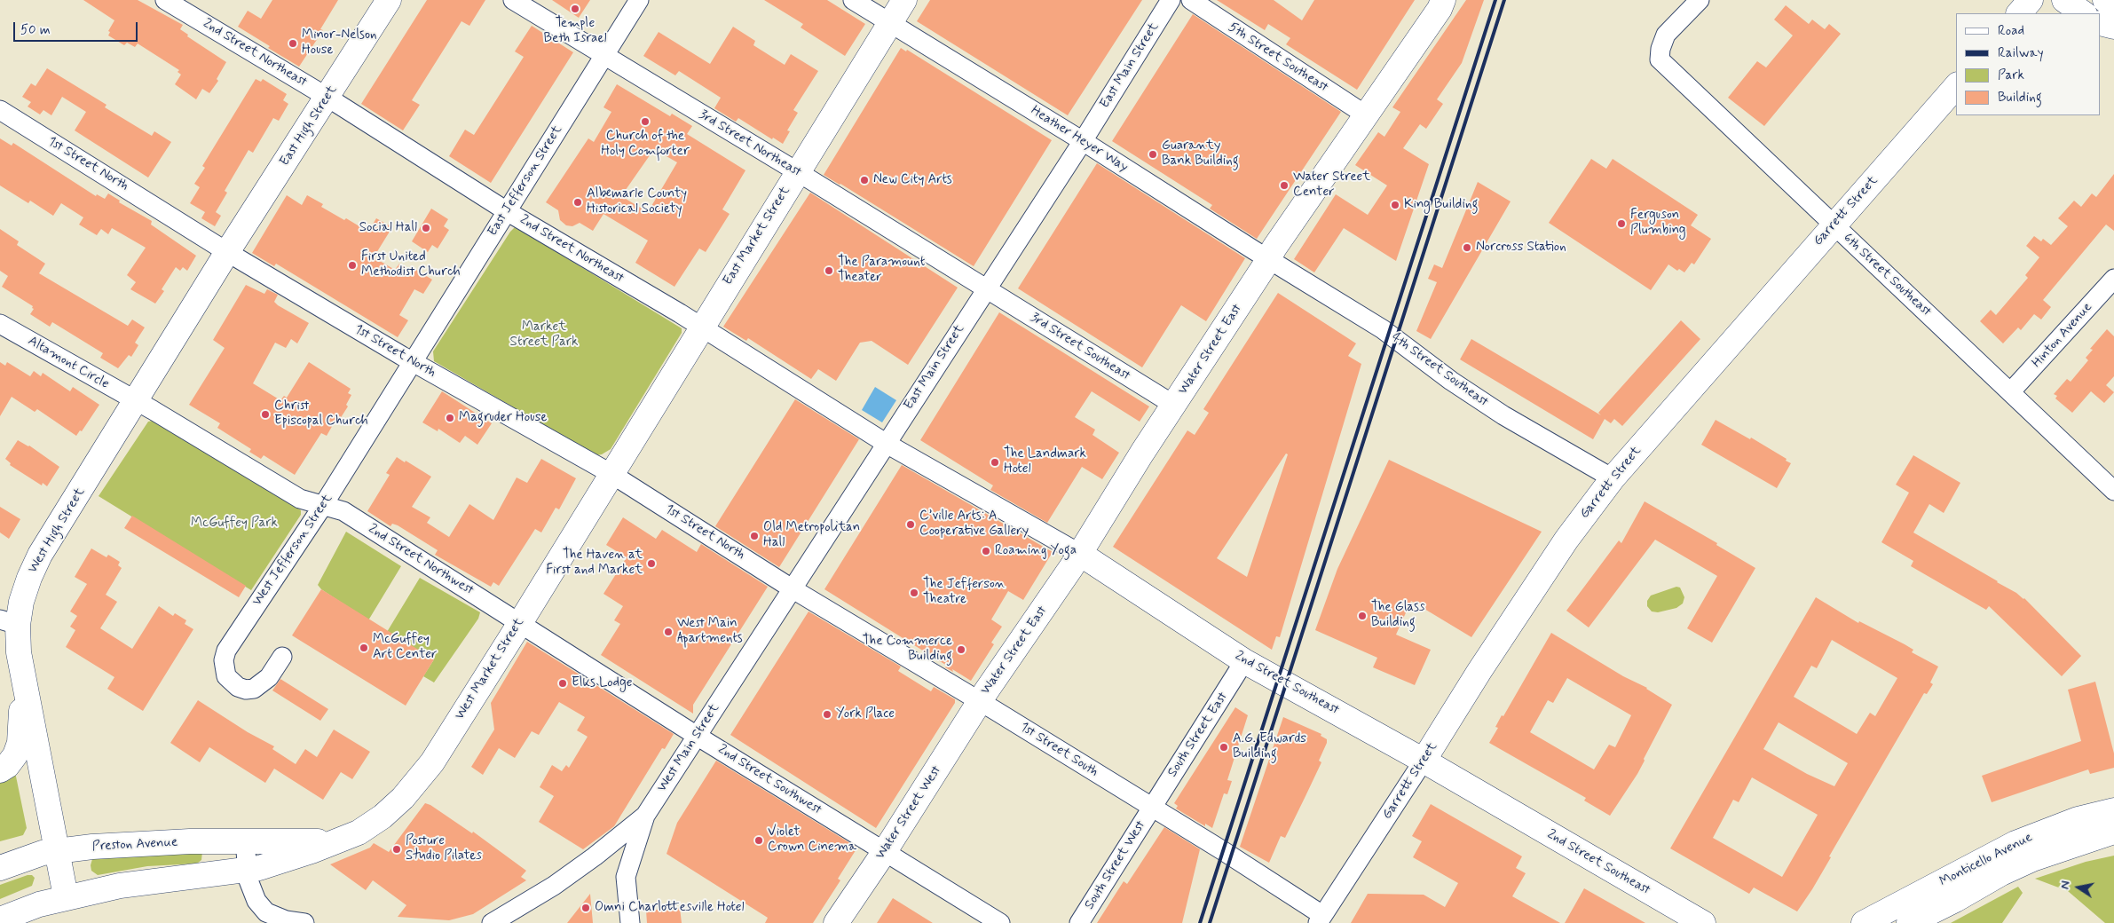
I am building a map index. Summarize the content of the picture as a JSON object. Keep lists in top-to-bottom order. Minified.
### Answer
{"streets":{"main road":["East High Street","Garrett Street","East Market Street","Water Street East","West High Street","West Market Street","2nd Street Southeast","Water Street West","Preston Avenue","Monticello Avenue"],"street":["2nd Street Northeast","5th Street Southeast","East Main Street","Heather Heyer Way","3rd Street Northeast","1st Street North","East Jefferson Street","6th Street Southeast","Hinton Avenue","3rd Street Southeast","Altamont Circle","4th Street Southeast","West Jefferson Street","2nd Street Northwest","South Street East","West Main Street","1st Street South","2nd Street Southwest","South Street West"]},"crossings":[["2nd Street Northeast","East Main Street"],["2nd Street Northeast","East High Street"],["2nd Street Northeast","East Jefferson Street"],["2nd Street Northeast","East Market Street"],["2nd Street Northeast","2nd Street Southeast"],["5th Street Southeast","Water Street East"],["East Main Street","Heather Heyer Way"],["East Main Street","3rd Street Northeast"],["East Main Street","1st Street North"],["East Main Street","3rd Street Southeast"],["East Main Street","2nd Street Southeast"],["East Main Street","West Main Street"],["East Main Street","1st Street South"],["East High Street","1st Street North"],["East High Street","West High Street"],["Heather Heyer Way","East Market Street"],["Heather Heyer Way","Water Street East"],["Heather Heyer Way","4th Street Southeast"],["3rd Street Northeast","East Jefferson Street"],["3rd Street Northeast","East Market Street"],["3rd Street Northeast","3rd Street Southeast"],["1st Street North","East Jefferson Street"],["1st Street North","East Market Street"],["1st Street North","West High Street"],["1st Street North","West Jefferson Street"],["1st Street North","West Market Street"],["1st Street North","West Main Street"],["1st Street North","1st Street South"],["East Jefferson Street","West Jefferson Street"],["Garrett Street","6th Street Southeast"],["Garrett Street","4th Street Southeast"],["Garrett Street","2nd Street Southeast"],["Garrett Street","1st Street South"],["East Market Street","West Market Street"],["6th Street Southeast","Hinton Avenue"],["3rd Street Southeast","Water Street East"],["Water Street East","4th Street Southeast"],["Water Street East","2nd Street Southeast"],["Water Street East","1st Street South"],["Water Street East","Water Street West"],["Altamont Circle","West High Street"],["Altamont Circle","2nd Street Northwest"],["West High Street","2nd Street Northwest"],["West High Street","Preston Avenue"],["West Jefferson Street","2nd Street Northwest"],["2nd Street Northwest","West Market Street"],["2nd Street Northwest","West Main Street"],["2nd Street Northwest","2nd Street Southwest"],["West Market Street","Preston Avenue"],["2nd Street Southeast","South Street East"],["South Street East","1st Street South"],["South Street East","South Street West"],["West Main Street","1st Street South"],["West Main Street","2nd Street Southwest"],["1st Street South","Water Street West"],["1st Street South","South Street West"],["2nd Street Southwest","Water Street West"]],"parks":["Market Street Park","McGuffey Park"],"places":["Temple Beth Israel","Minor-Nelson House","Church of the Holy Comforter","Guaranty Bank Building","New City Arts","Water Street Center","Albemarle County Historical Society","King Building","Ferguson Plumbing","Social Hall","Norcross Station","First United Methodist Church","The Paramount Theater","Christ Episcopal Church","Magruder House","The Landmark Hotel","C’ville Arts: A Cooperative Gallery","Old Metropolitan Hall","Roaming Yoga","The Haven at First and Market","The Jefferson Theatre","The Glass Building","West Main Apartments","McGuffey Art Center","The Commerce Building","Elks Lodge","York Place","A.G. Edwards Building","Violet Crown Cinema","Posture Studio Pilates","Omni Charlottesville Hotel"],"legend":["Road","Railway","Park","Building"],"scale_bar":"50 m","north":"left"}
